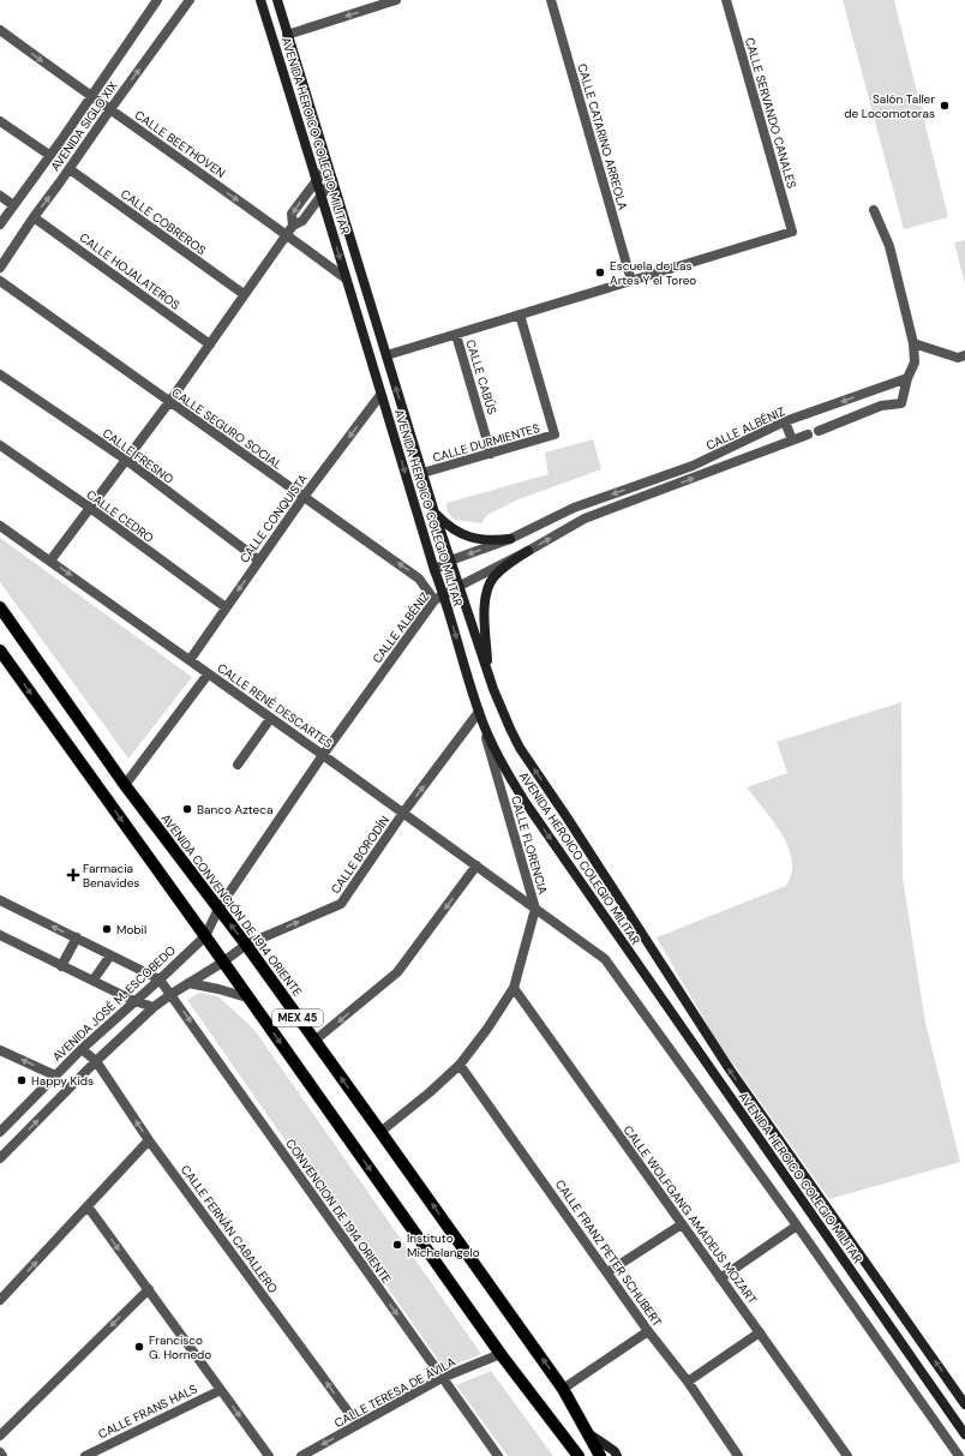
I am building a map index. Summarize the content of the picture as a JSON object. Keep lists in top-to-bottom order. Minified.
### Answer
{"streets":{"main road":["AVENIDA CONVENCIÓN DE 1914 ORIENTE","MEX 45"],"street":["CALLE SERVANDO CANALES","AVENIDA SIGLO XIX","AVENIDA HEROICO COLEGIO MILITAR","CALLE CATARINO ARREOLA","CALLE BEETHOVEN","CALLE COBREROS","CALLE HOJALATEROS","CALLE CABÚS","CALLE SEGURO SOCIAL","CALLE ALBÉNIZ","CALLE DURMIENTES","CALLE FRESNO","CALLE CEDRO","CALLE CONQUISTA","CALLE RENÉ DESCARTES","CALLE FLORENCIA","CALLE BORODÍN","AVENIDA JOSÉ M. ESCOBEDO","CONVENCION DE 1914 ORIENTE","CALLE WOLFGANG AMADEUS MOZART","CALLE FERNÁN CABALLERO","CALLE FRANZ PETER SCHUBERT","CALLE TERESA DE ÁVILA","CALLE FRANS HALS"]},"crossings":[["CALLE SERVANDO CANALES","CALLE CATARINO ARREOLA"],["AVENIDA SIGLO XIX","CALLE BEETHOVEN"],["AVENIDA SIGLO XIX","CALLE COBREROS"],["AVENIDA SIGLO XIX","CALLE HOJALATEROS"],["AVENIDA HEROICO COLEGIO MILITAR","CALLE BEETHOVEN"],["AVENIDA HEROICO COLEGIO MILITAR","CALLE ALBÉNIZ"],["AVENIDA HEROICO COLEGIO MILITAR","CALLE DURMIENTES"],["AVENIDA HEROICO COLEGIO MILITAR","CALLE CONQUISTA"],["AVENIDA HEROICO COLEGIO MILITAR","CALLE FLORENCIA"],["AVENIDA HEROICO COLEGIO MILITAR","CALLE BORODÍN"],["CALLE CABÚS","CALLE DURMIENTES"],["CALLE SEGURO SOCIAL","CALLE ALBÉNIZ"],["CALLE SEGURO SOCIAL","CALLE CONQUISTA"],["CALLE ALBÉNIZ","CALLE RENÉ DESCARTES"],["CALLE ALBÉNIZ","AVENIDA CONVENCIÓN DE 1914 ORIENTE"],["CALLE ALBÉNIZ","AVENIDA JOSÉ M. ESCOBEDO"],["CALLE ALBÉNIZ","MEX 45"],["CALLE FRESNO","CALLE CONQUISTA"],["CALLE CEDRO","CALLE CONQUISTA"],["CALLE CONQUISTA","CALLE RENÉ DESCARTES"],["CALLE RENÉ DESCARTES","CALLE FLORENCIA"],["CALLE RENÉ DESCARTES","CALLE BORODÍN"],["CALLE FLORENCIA","CALLE BORODÍN"],["CALLE FLORENCIA","AVENIDA CONVENCIÓN DE 1914 ORIENTE"],["CALLE FLORENCIA","CALLE WOLFGANG AMADEUS MOZART"],["CALLE FLORENCIA","CALLE FRANZ PETER SCHUBERT"],["CALLE BORODÍN","AVENIDA CONVENCIÓN DE 1914 ORIENTE"],["CALLE BORODÍN","MEX 45"],["AVENIDA JOSÉ M. ESCOBEDO","MEX 45"],["AVENIDA JOSÉ M. ESCOBEDO","CONVENCION DE 1914 ORIENTE"],["AVENIDA JOSÉ M. ESCOBEDO","CALLE FERNÁN CABALLERO"],["MEX 45","CALLE TERESA DE ÁVILA"],["CONVENCION DE 1914 ORIENTE","CALLE TERESA DE ÁVILA"],["CALLE FERNÁN CABALLERO","CALLE TERESA DE ÁVILA"]],"one_way":["CALLE BEETHOVEN","CALLE CONQUISTA","CALLE BORODÍN","CONVENCION DE 1914 ORIENTE","CALLE FERNÁN CABALLERO"],"places":{"other":["Salón Taller de Locomotoras","Escuela de Las Artes Y el Toreo","Banco Azteca","Mobil","Happy Kids","Instituto Michelangelo","Francisco G. Hornedo"],"health":["Farmacia Benavides"]}}
